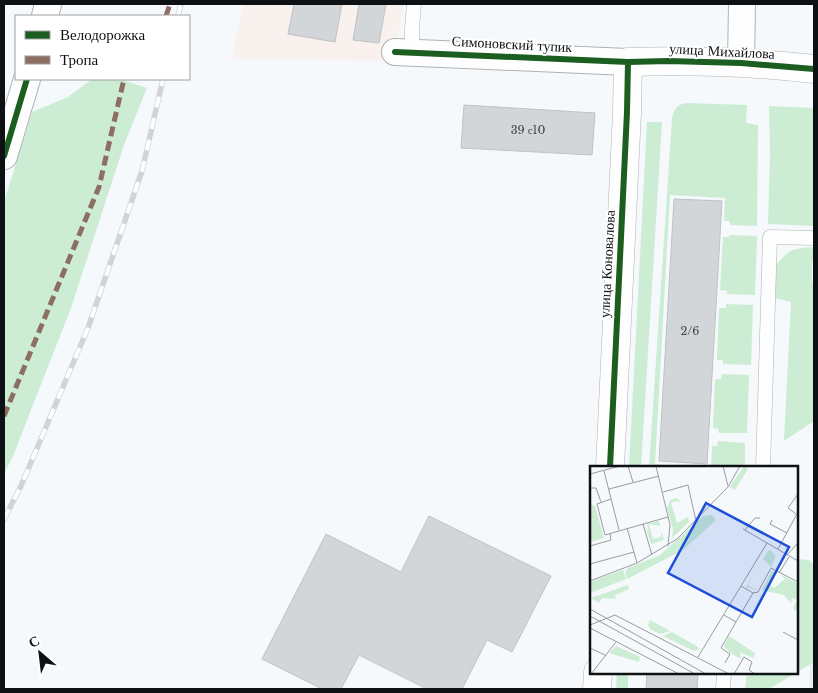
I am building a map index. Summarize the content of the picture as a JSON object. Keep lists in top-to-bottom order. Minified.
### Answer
{"streets":{"street":["Симоновский тупик","улица Михайлова","улица Коновалова"]},"crossings":[["Симоновский тупик","улица Михайлова"],["Симоновский тупик","улица Коновалова"],["улица Михайлова","улица Коновалова"]],"house_numbers":["39 с10","2/6"],"legend":["Велодорожка","Тропа"],"north":"top left"}
